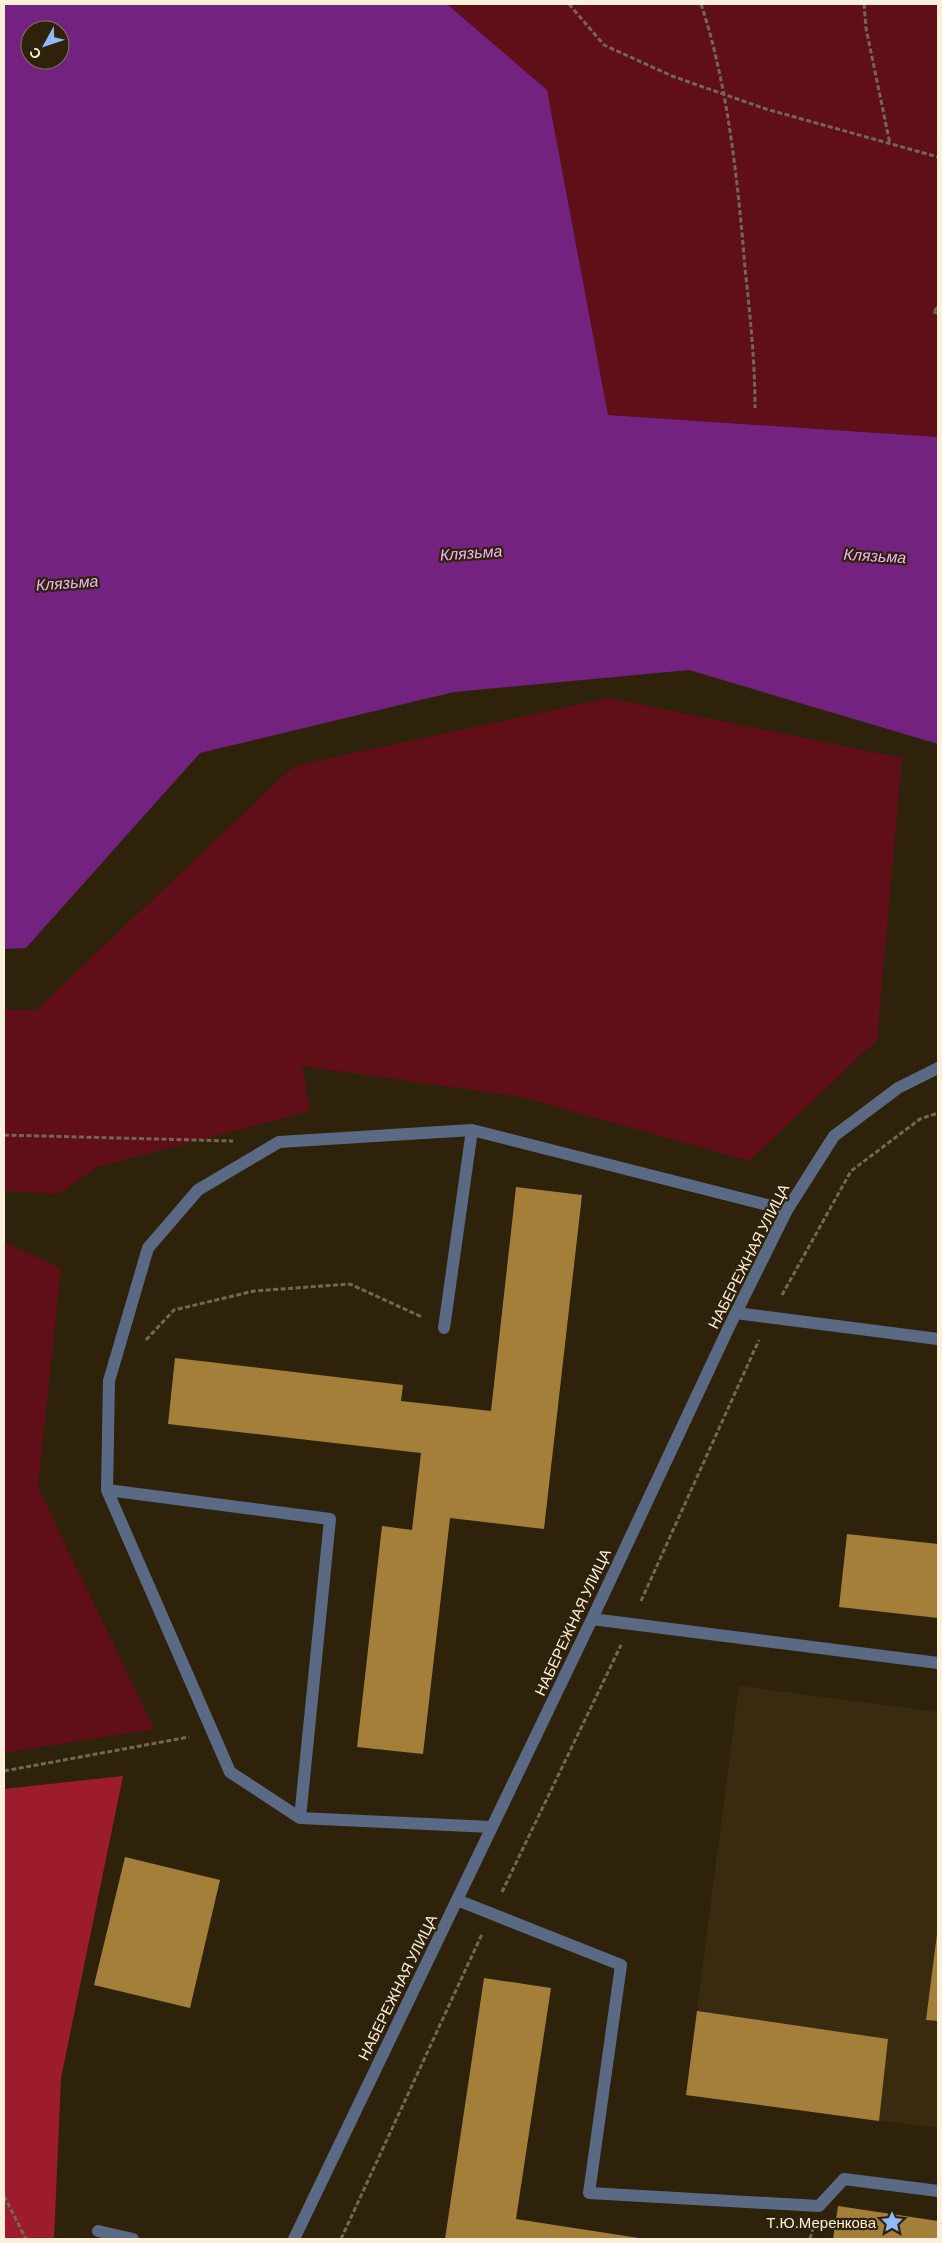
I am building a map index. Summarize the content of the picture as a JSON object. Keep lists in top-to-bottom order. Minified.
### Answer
{"streets":{"street":["НАБЕРЕЖНАЯ УЛИЦА"]},"water":["Клязьма"],"places":{"place":["Т.Ю.Меренкова"]},"north":"bottom left"}
